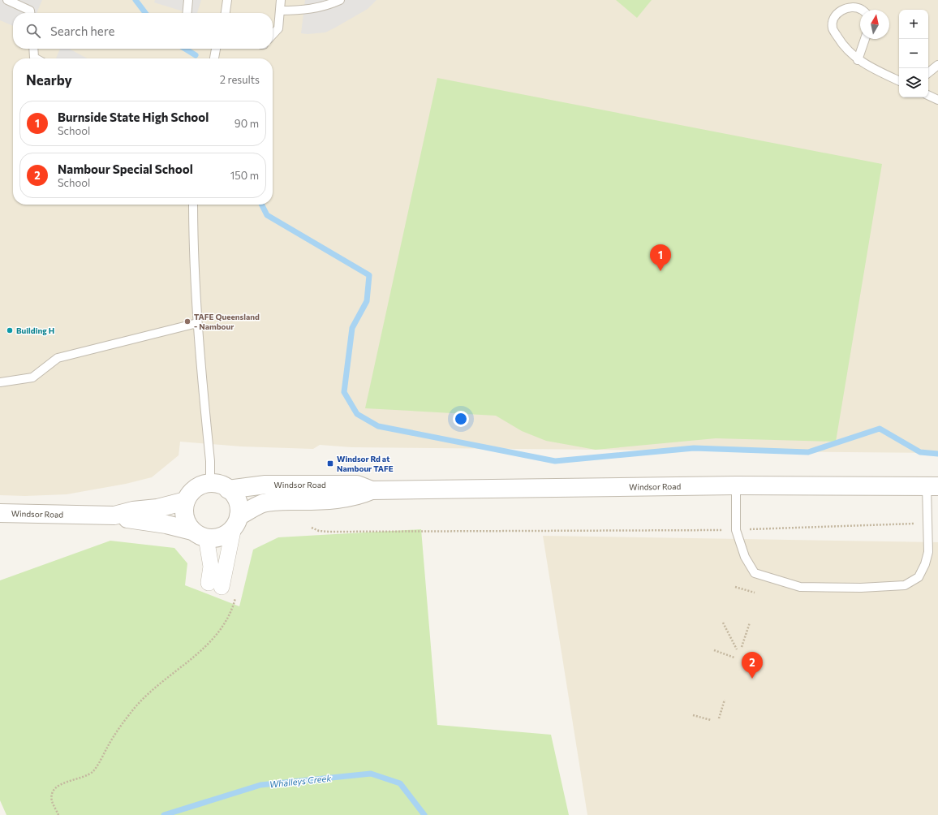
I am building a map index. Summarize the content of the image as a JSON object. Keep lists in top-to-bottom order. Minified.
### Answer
{"streets":{"street":["Windsor Road"]},"water":["Whalleys Creek"],"places":{"other":["TAFE Queensland - Nambour","Building H"],"transit":["Windsor Rd at Nambour TAFE"]},"north":"top","page":{"map_buttons":["+","−"],"search":"Search here","heading":["Nearby","2 results"],"list":[{"mark":"1","name":"Burnside State High School","note":"School","value":"90 m"},{"mark":"2","name":"Nambour Special School","note":"School","value":"150 m"}],"pins":["1","2"]}}
